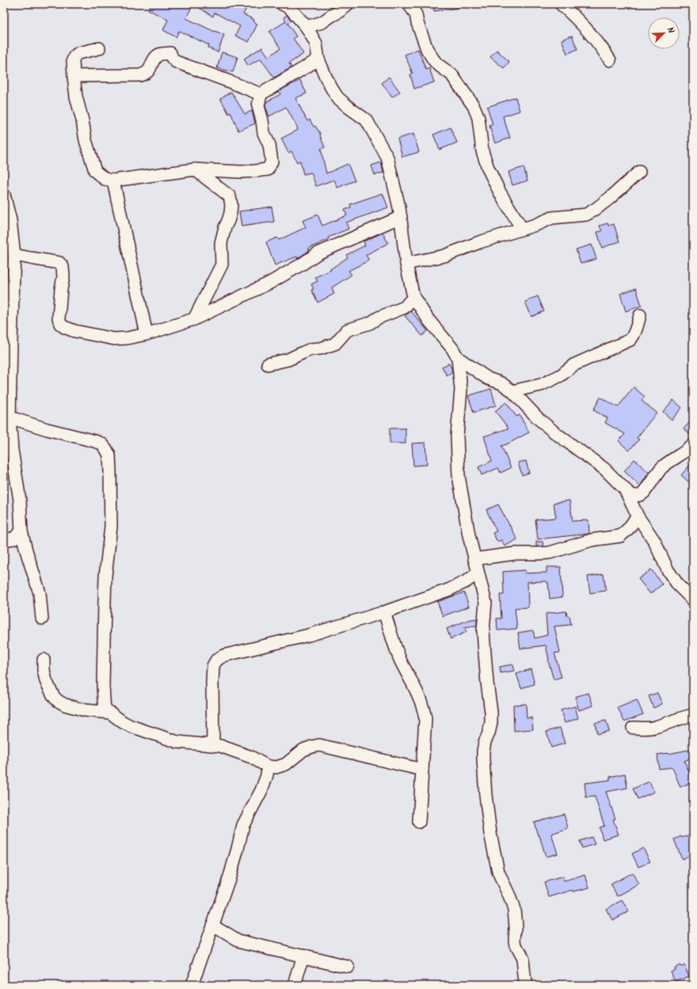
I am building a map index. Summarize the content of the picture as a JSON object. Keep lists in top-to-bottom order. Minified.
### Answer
{"north":"top right"}
